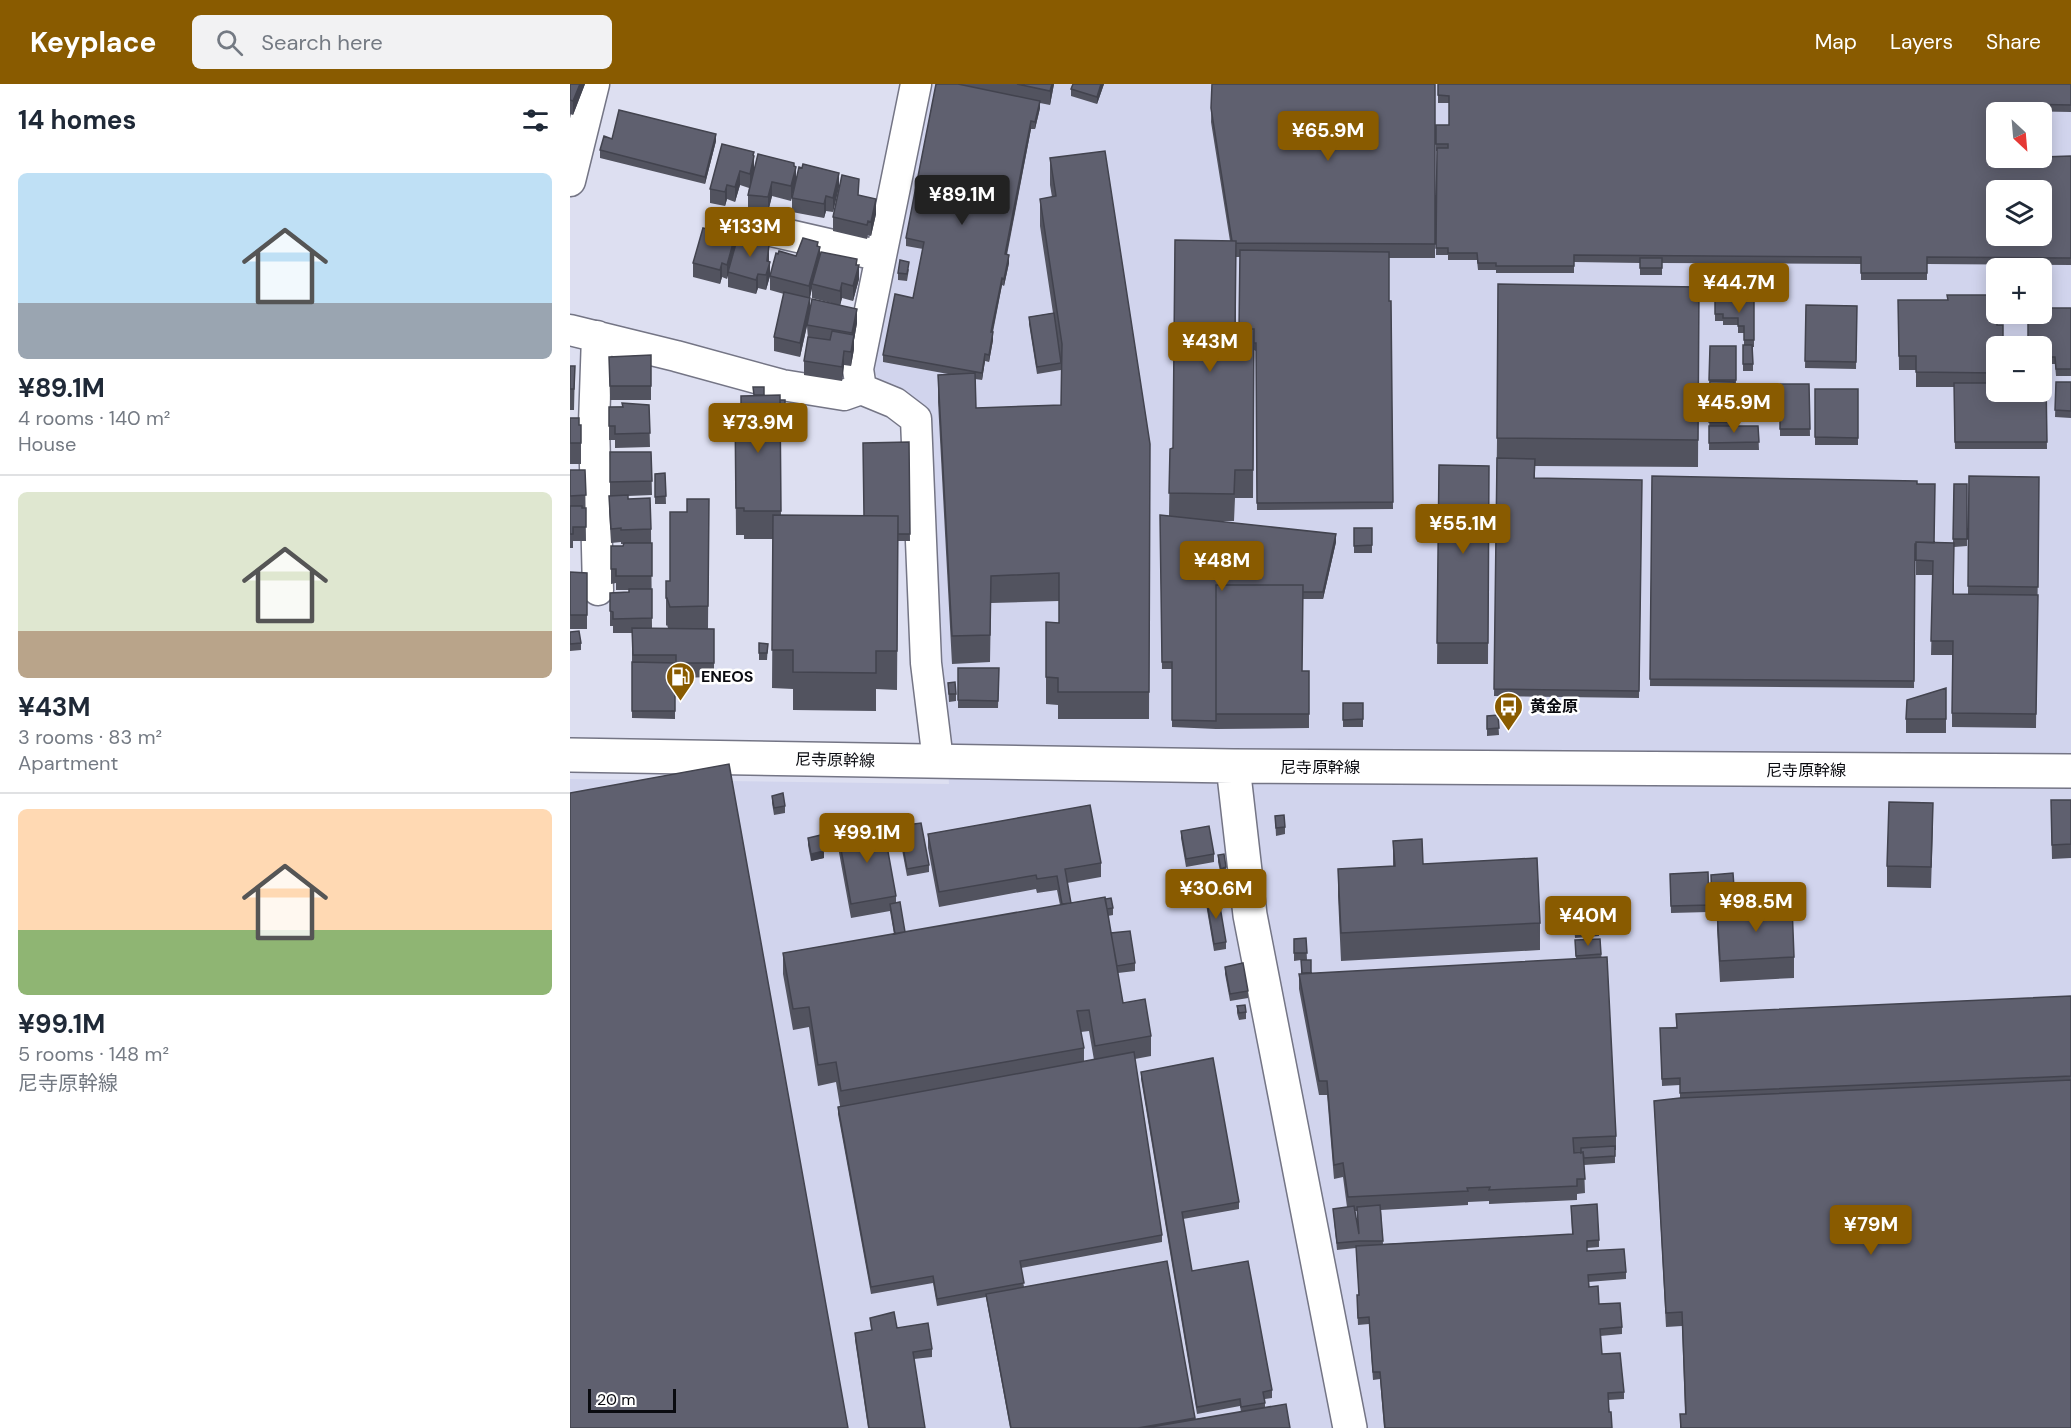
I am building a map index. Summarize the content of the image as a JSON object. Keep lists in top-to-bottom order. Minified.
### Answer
{"streets":{"street":["尼寺原幹線"]},"places":{"fuel station":["ENEOS"],"bus stop":["黄金原"]},"scale_bar":"20 m","north":"bottom right","page":{"header":"Keyplace","search":"Search here","nav":["Map","Layers","Share"],"heading":"14 homes","map_buttons":["+","−"],"price":["¥65.9M","¥89.1M","¥133M","¥44.7M","¥43M","¥45.9M","¥73.9M","¥55.1M","¥48M","¥99.1M","¥30.6M","¥98.5M","¥40M","¥79M"],"list":[{"name":"¥89.1M","note":"4 rooms · 140 m² · House"},{"name":"¥43M","note":"3 rooms · 83 m² · Apartment"},{"name":"¥99.1M","note":"5 rooms · 148 m² · 尼寺原幹線"}],"scale":"20 m"}}
